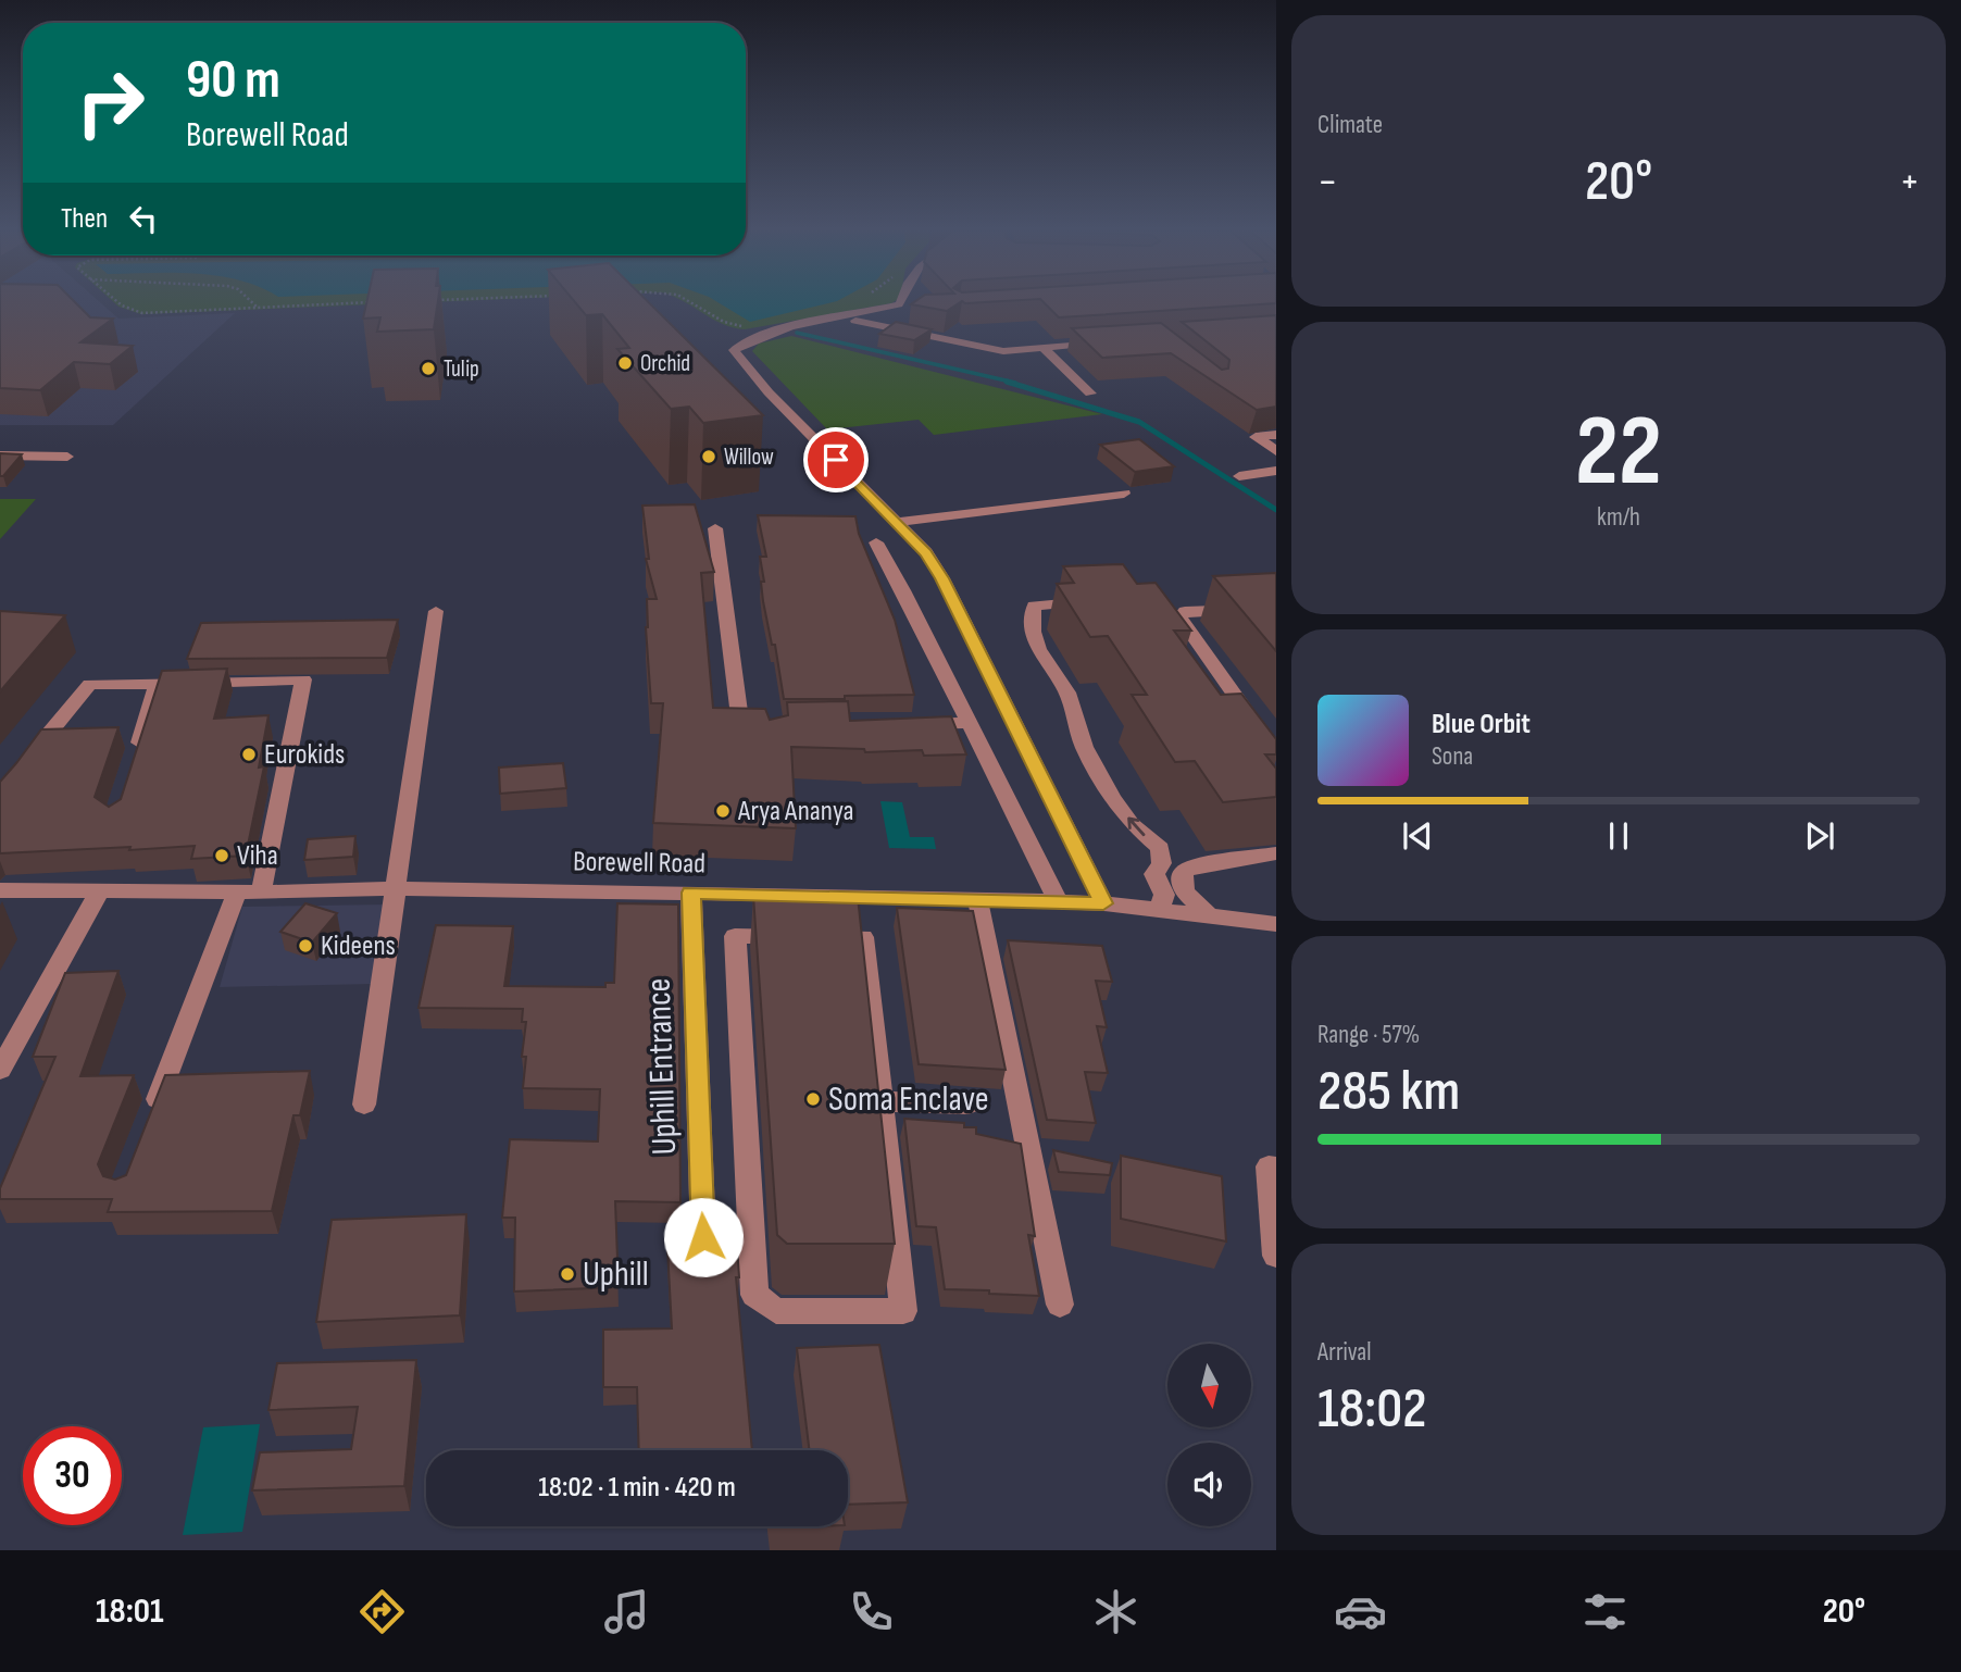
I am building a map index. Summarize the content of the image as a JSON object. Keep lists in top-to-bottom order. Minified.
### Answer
{"streets":{"street":["Borewell Road","Uphill Entrance"]},"crossings":[["Borewell Road","Uphill Entrance"]],"places":["Orchid","Tulip","Willow","Eurokids","Arya Ananya","Viha","Kideens","Soma Enclave","Uphill"],"north":"bottom","page":{"tile":["Climate",["22","km/h"],["Range · 57%","285 km"],["Arrival","18:02"]],"turn":["90 m","Borewell Road"],"heat":["−","20°","+"],"then":"Then","song":["Blue Orbit","Sona"],"limit":"30","trip":"18:02 · 1 min · 420 m","tabs":["18:01","20°"]}}
